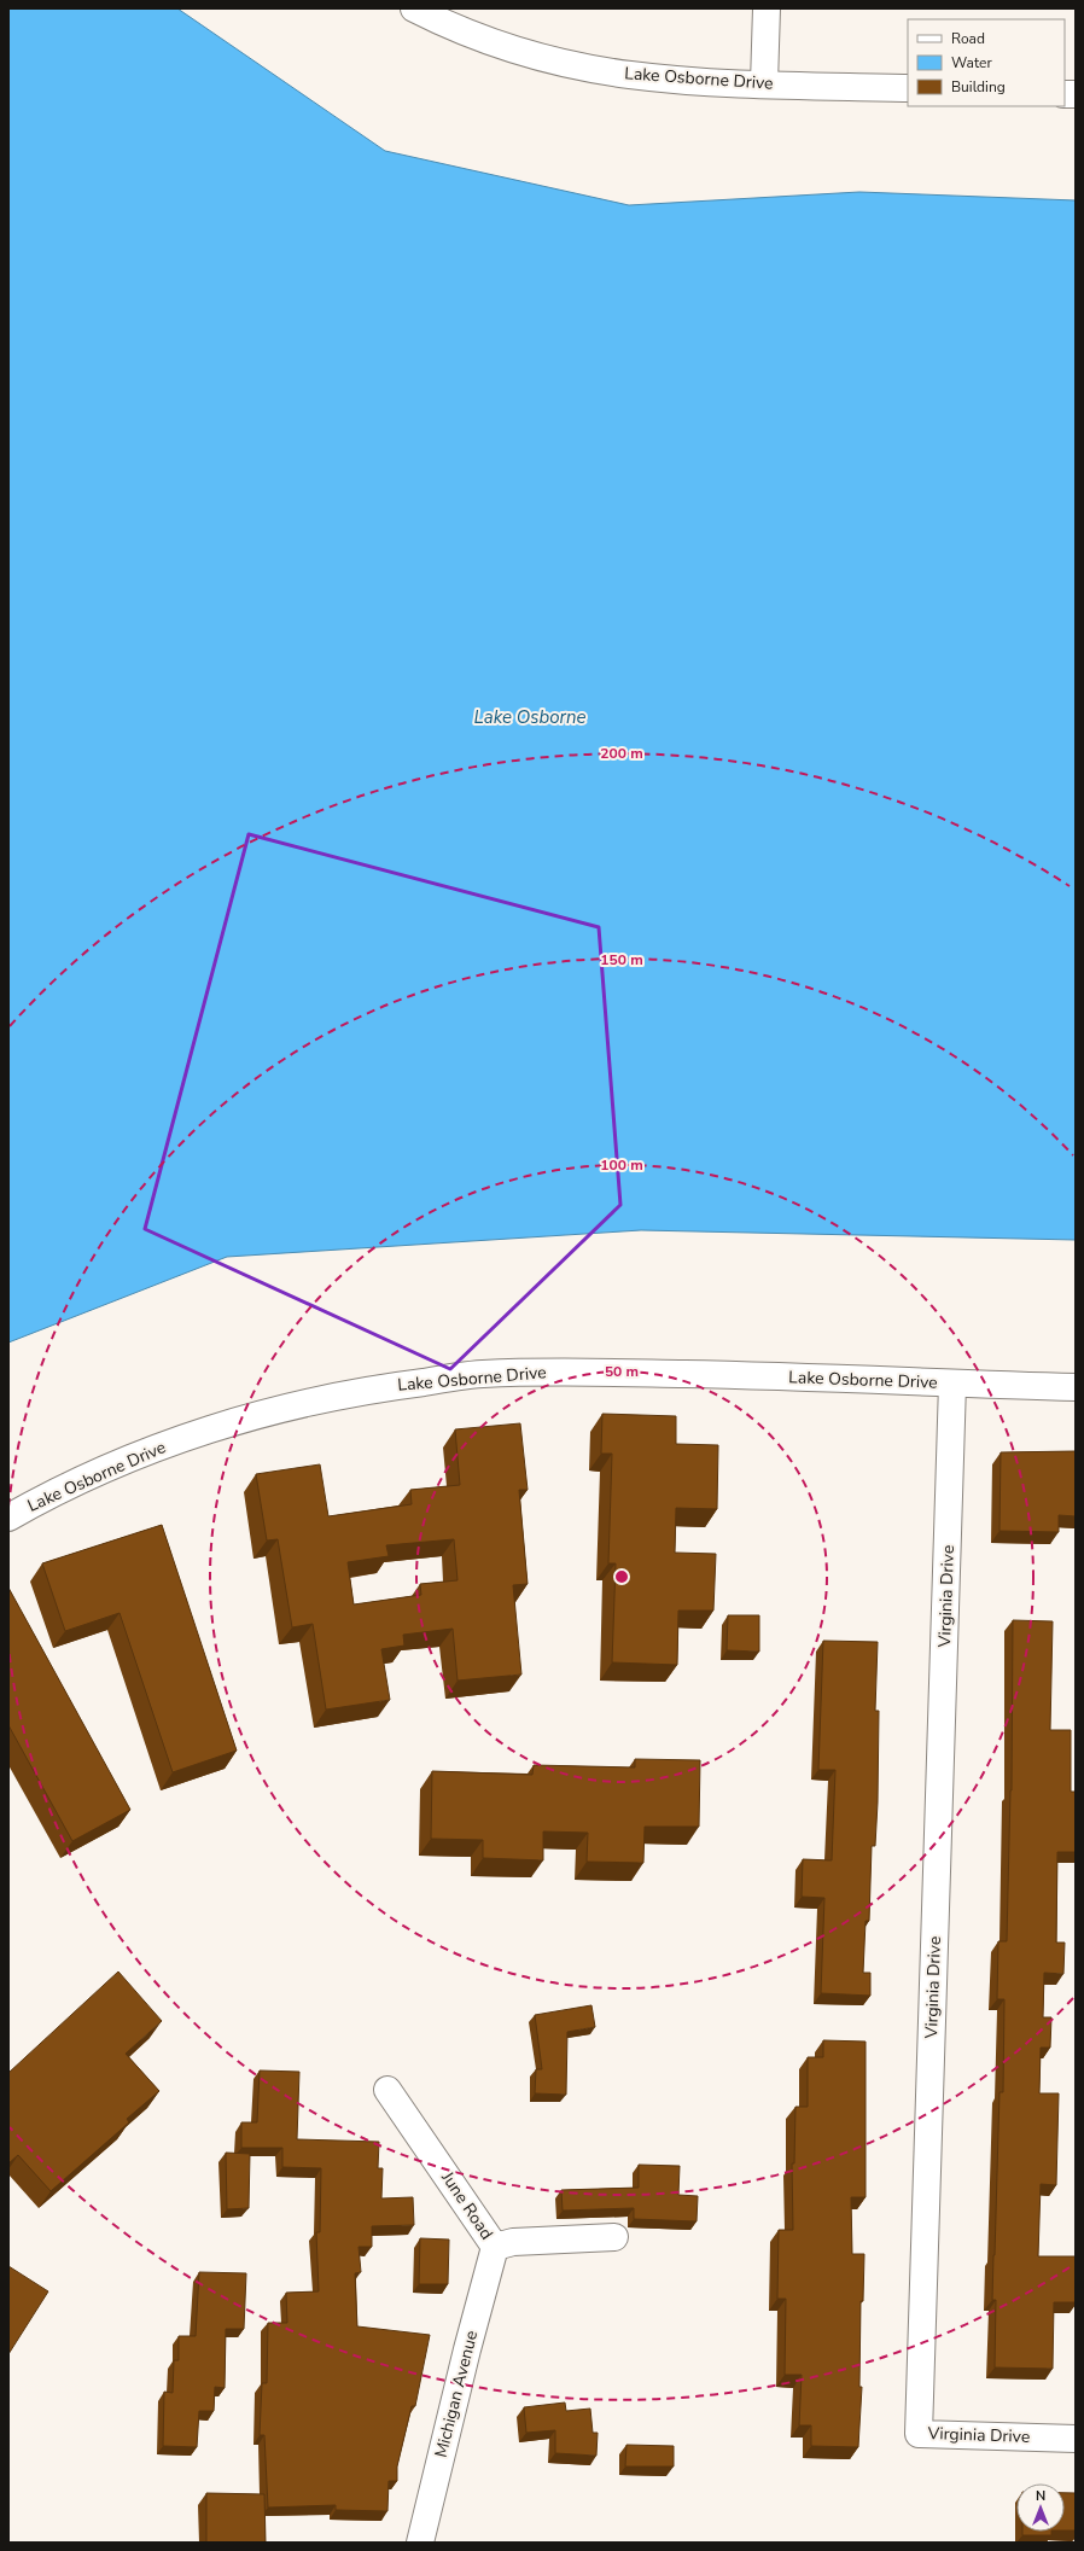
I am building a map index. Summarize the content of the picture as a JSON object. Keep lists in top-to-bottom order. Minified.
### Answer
{"streets":{"street":["Lake Osborne Drive","Virginia Drive","June Road","Michigan Avenue"]},"crossings":[["Lake Osborne Drive","Virginia Drive"],["June Road","Michigan Avenue"]],"water":["Lake Osborne"],"legend":["Road","Water","Building"],"north":"top","rings":["200 m","150 m","100 m","50 m"]}
